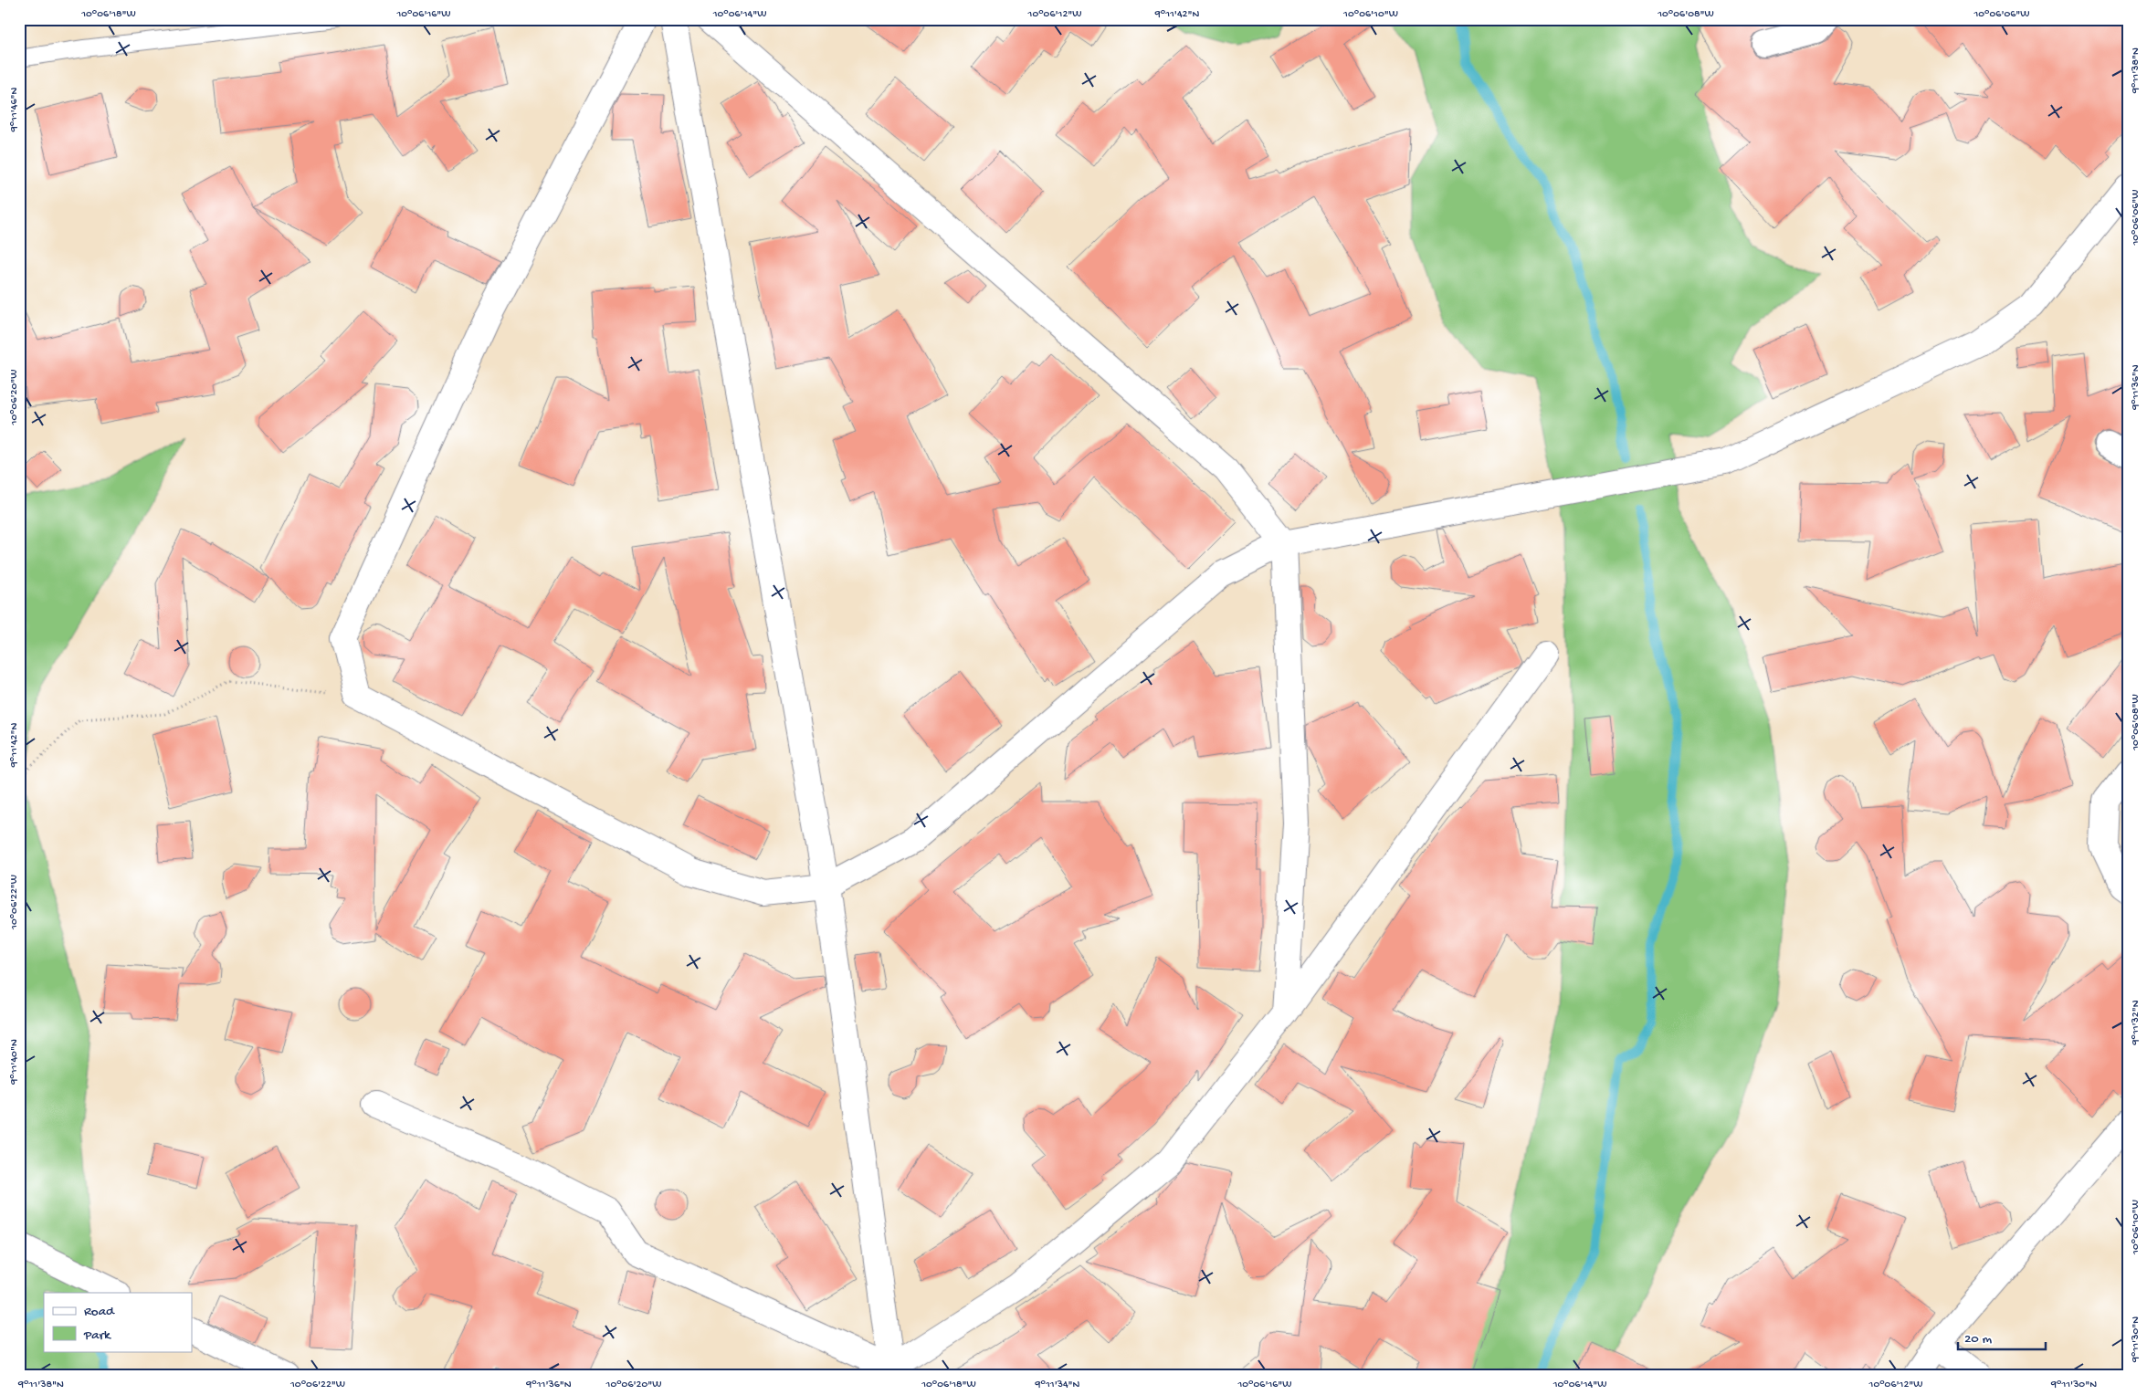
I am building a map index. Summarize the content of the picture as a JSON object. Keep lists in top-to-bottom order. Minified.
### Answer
{"legend":["Road","Park"],"scale_bar":"20 m","coordinates":["10°06'18\"W","10°06'16\"W","10°06'14\"W","10°06'12\"W","9°11'42\"N","10°06'10\"W","10°06'08\"W","10°06'06\"W","9°11'38\"N","9°11'46\"N","9°11'36\"N","10°06'20\"W","10°06'22\"W","9°11'32\"N","9°11'40\"N","9°11'30\"N","9°11'34\"N"]}
